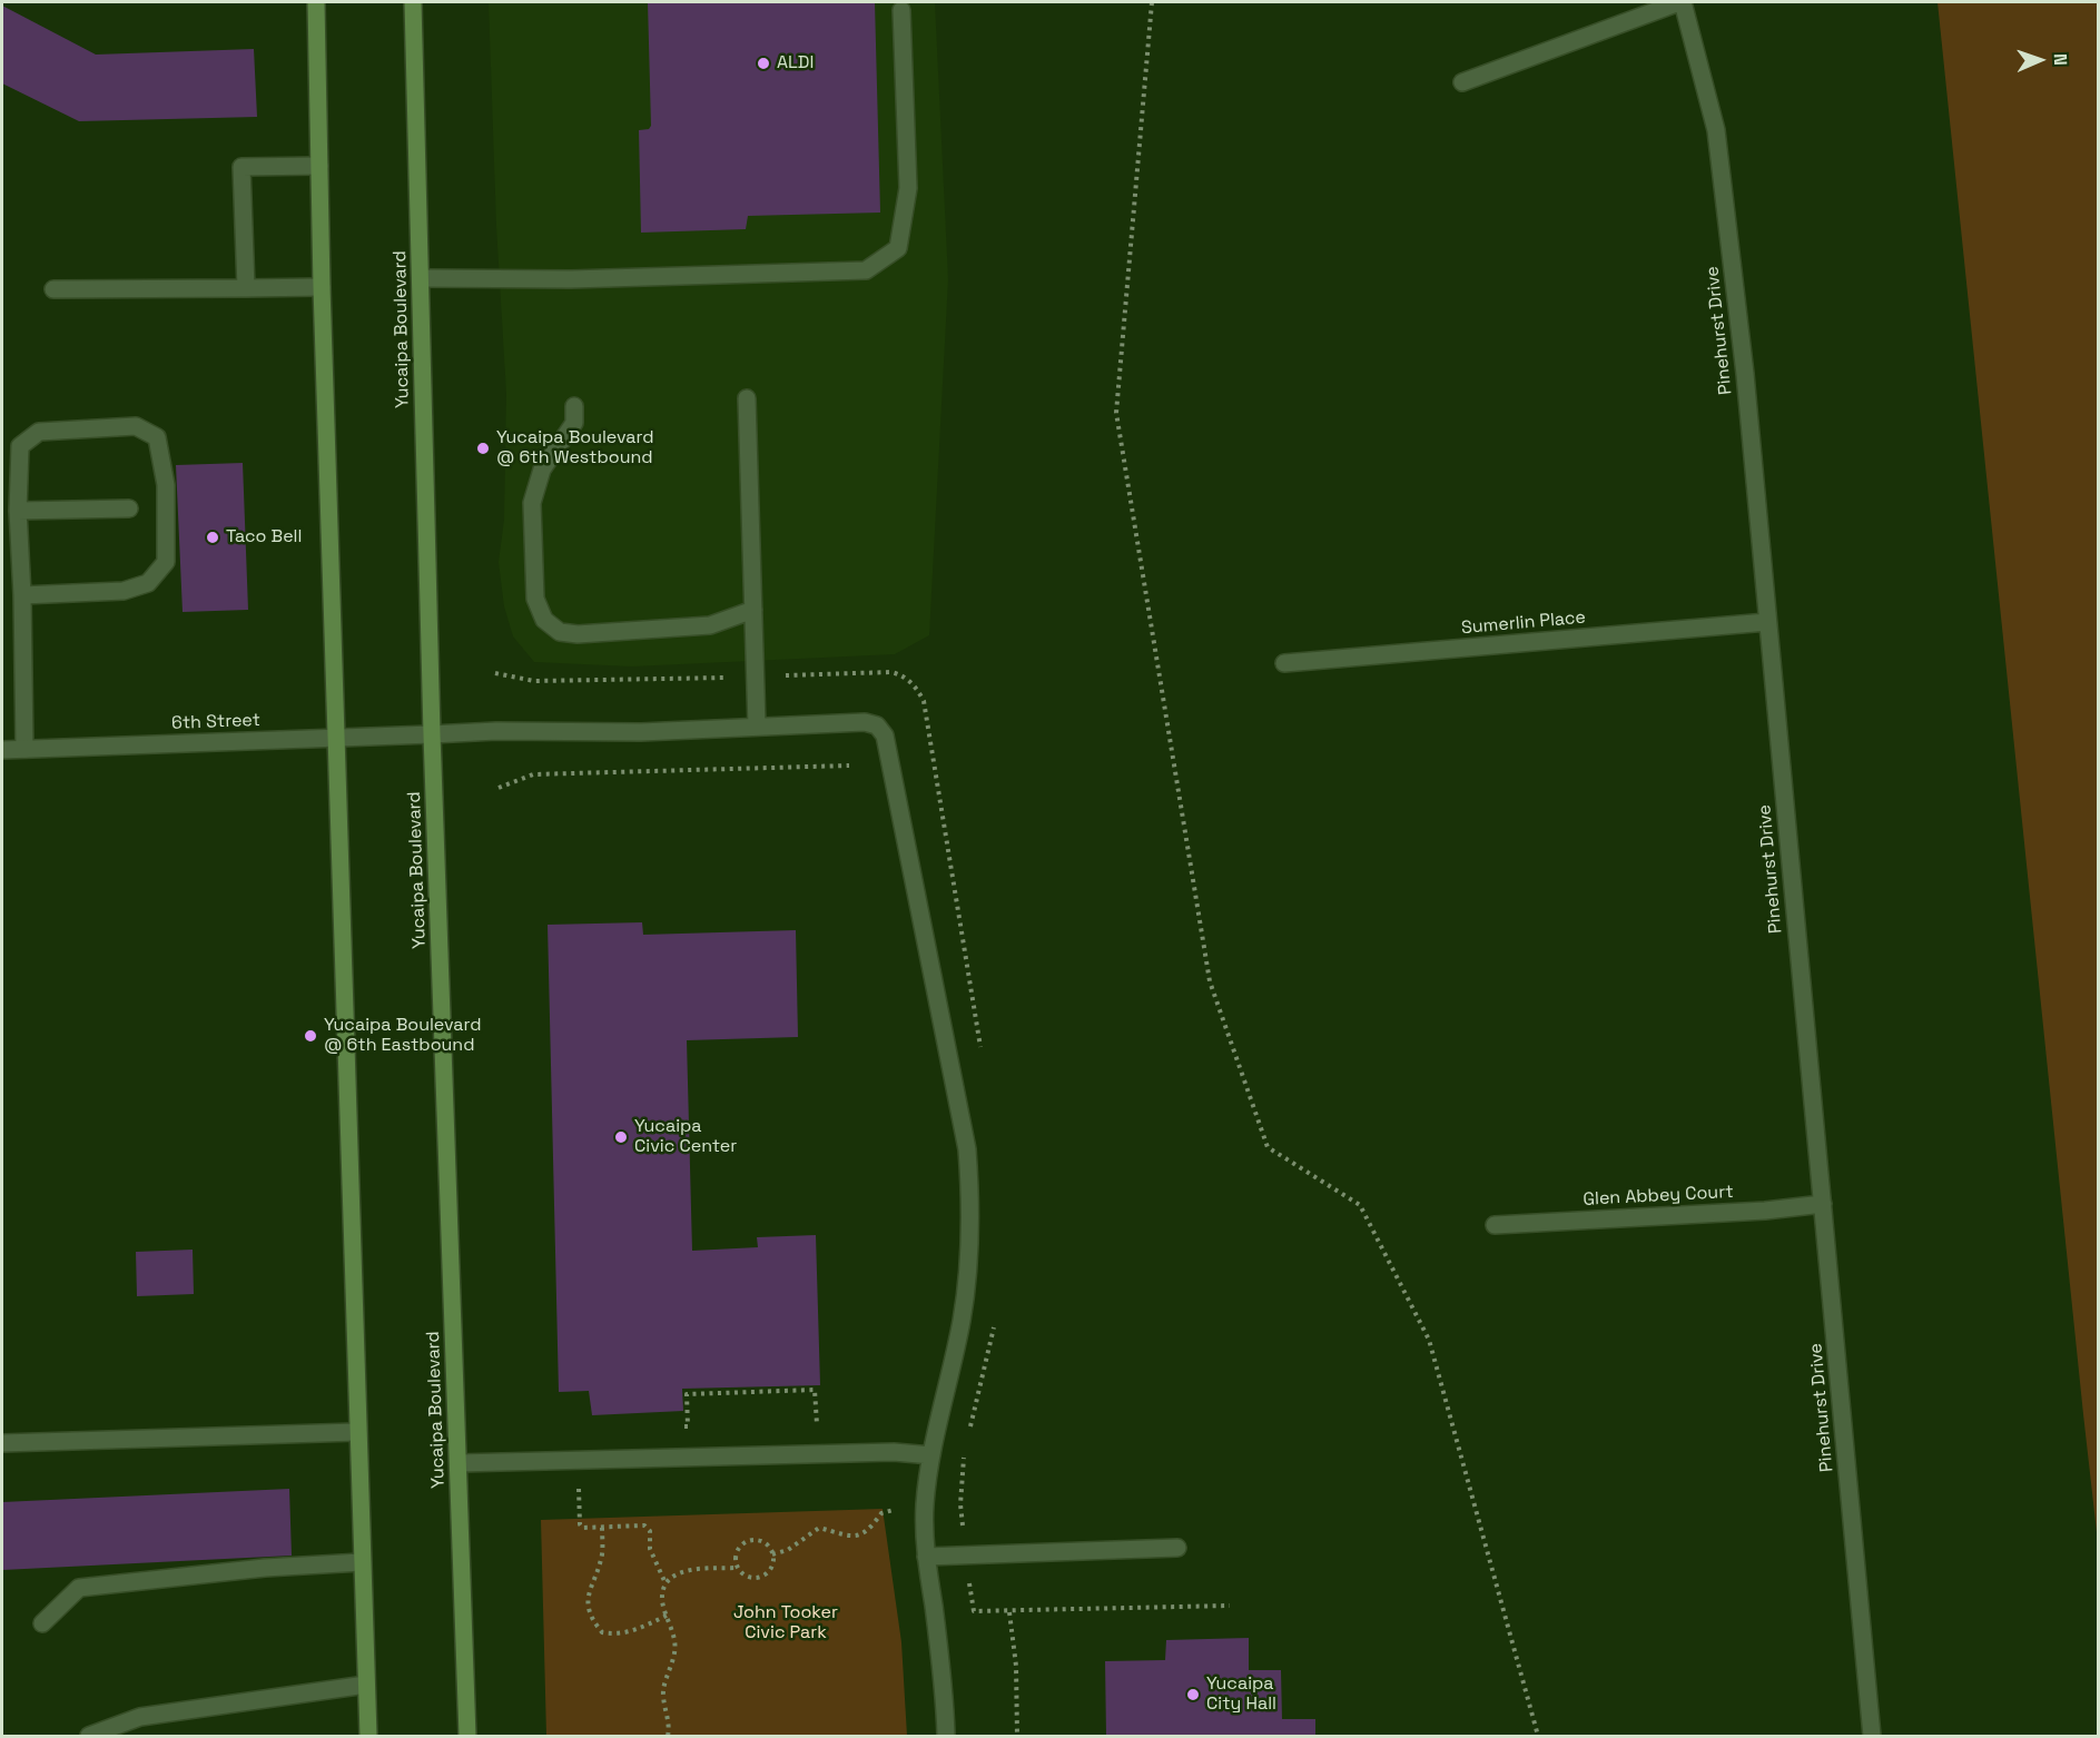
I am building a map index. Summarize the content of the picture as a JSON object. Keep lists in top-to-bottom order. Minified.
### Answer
{"streets":{"main road":["Yucaipa Boulevard"],"street":["Pinehurst Drive","Sumerlin Place","6th Street","Glen Abbey Court"]},"crossings":[["Yucaipa Boulevard","6th Street"],["Pinehurst Drive","Sumerlin Place"],["Pinehurst Drive","Glen Abbey Court"]],"parks":["John Tooker Civic Park"],"places":["ALDI","Yucaipa Boulevard @ 6th Westbound","Taco Bell","Yucaipa Boulevard @ 6th Eastbound","Yucaipa Civic Center","Yucaipa City Hall"],"north":"right"}
